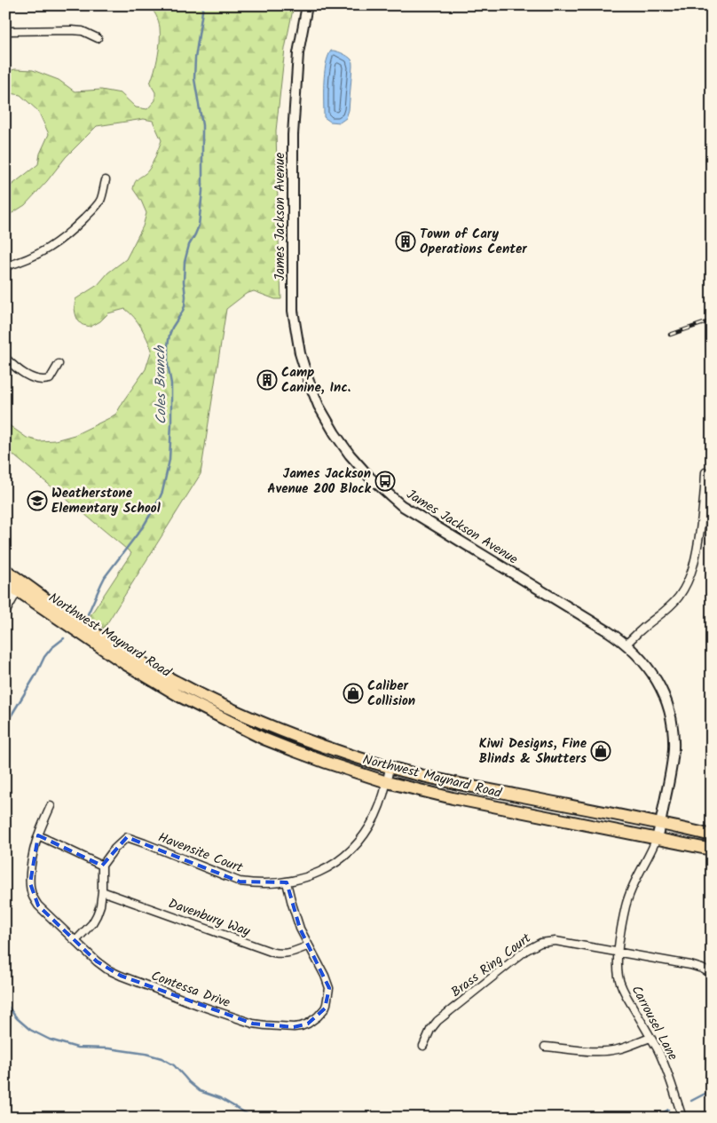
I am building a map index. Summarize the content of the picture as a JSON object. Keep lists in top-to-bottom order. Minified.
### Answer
{"streets":{"main road":["Northwest Maynard Road"],"street":["James Jackson Avenue","Havensite Court","Davenbury Way","Brass Ring Court","Contessa Drive","Carrousel Lane"]},"crossings":[["James Jackson Avenue","Northwest Maynard Road"],["James Jackson Avenue","Carrousel Lane"],["Northwest Maynard Road","Havensite Court"],["Northwest Maynard Road","Carrousel Lane"],["Havensite Court","Contessa Drive"],["Davenbury Way","Contessa Drive"],["Brass Ring Court","Carrousel Lane"]],"water":["Coles Branch"],"places":{"building":["Town of Cary Operations Center","Camp Canine, Inc."],"bus stop":["James Jackson Avenue 200 Block"],"school or university":["Weatherstone Elementary School"],"shop":["Caliber Collision","Kiwi Designs, Fine Blinds & Shutters"]}}
